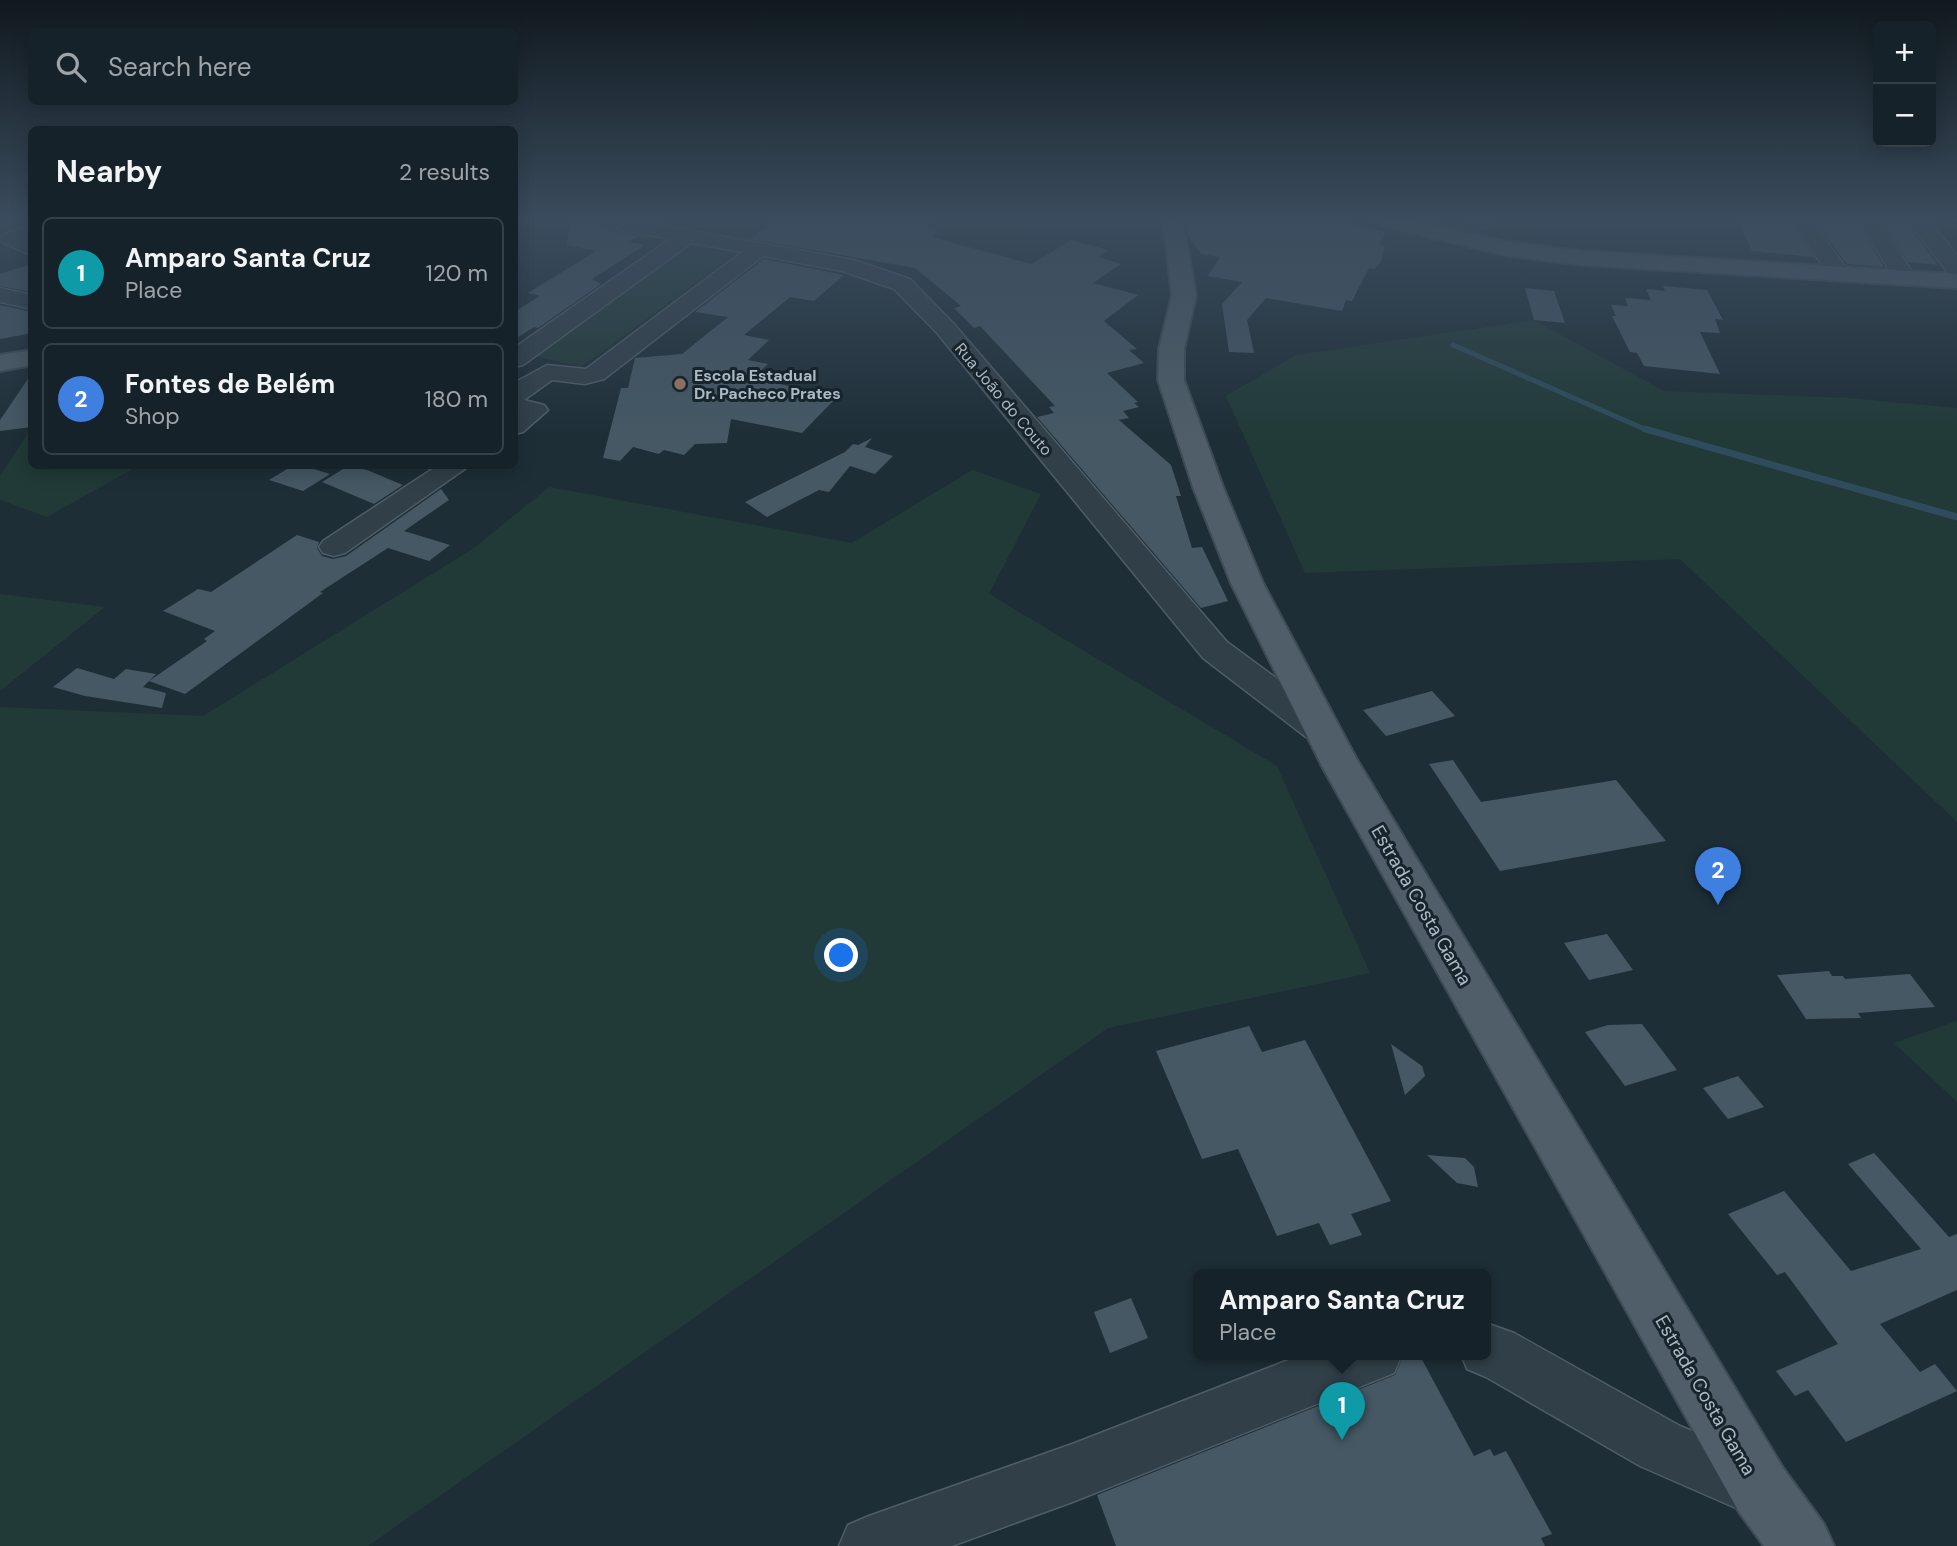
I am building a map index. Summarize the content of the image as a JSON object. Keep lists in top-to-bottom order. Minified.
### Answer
{"streets":{"main road":["Estrada Costa Gama"],"street":["Rua João do Couto"]},"crossings":[["Rua João do Couto","Estrada Costa Gama"]],"places":["Escola Estadual Dr. Pacheco Prates"],"page":{"map_buttons":["+","−"],"search":"Search here","heading":["Nearby","2 results"],"list":[{"mark":"1","name":"Amparo Santa Cruz","note":"Place","value":"120 m"},{"mark":"2","name":"Fontes de Belém","note":"Shop","value":"180 m"}],"pins":["2","1"],"popup":["Amparo Santa Cruz","Place"]}}
